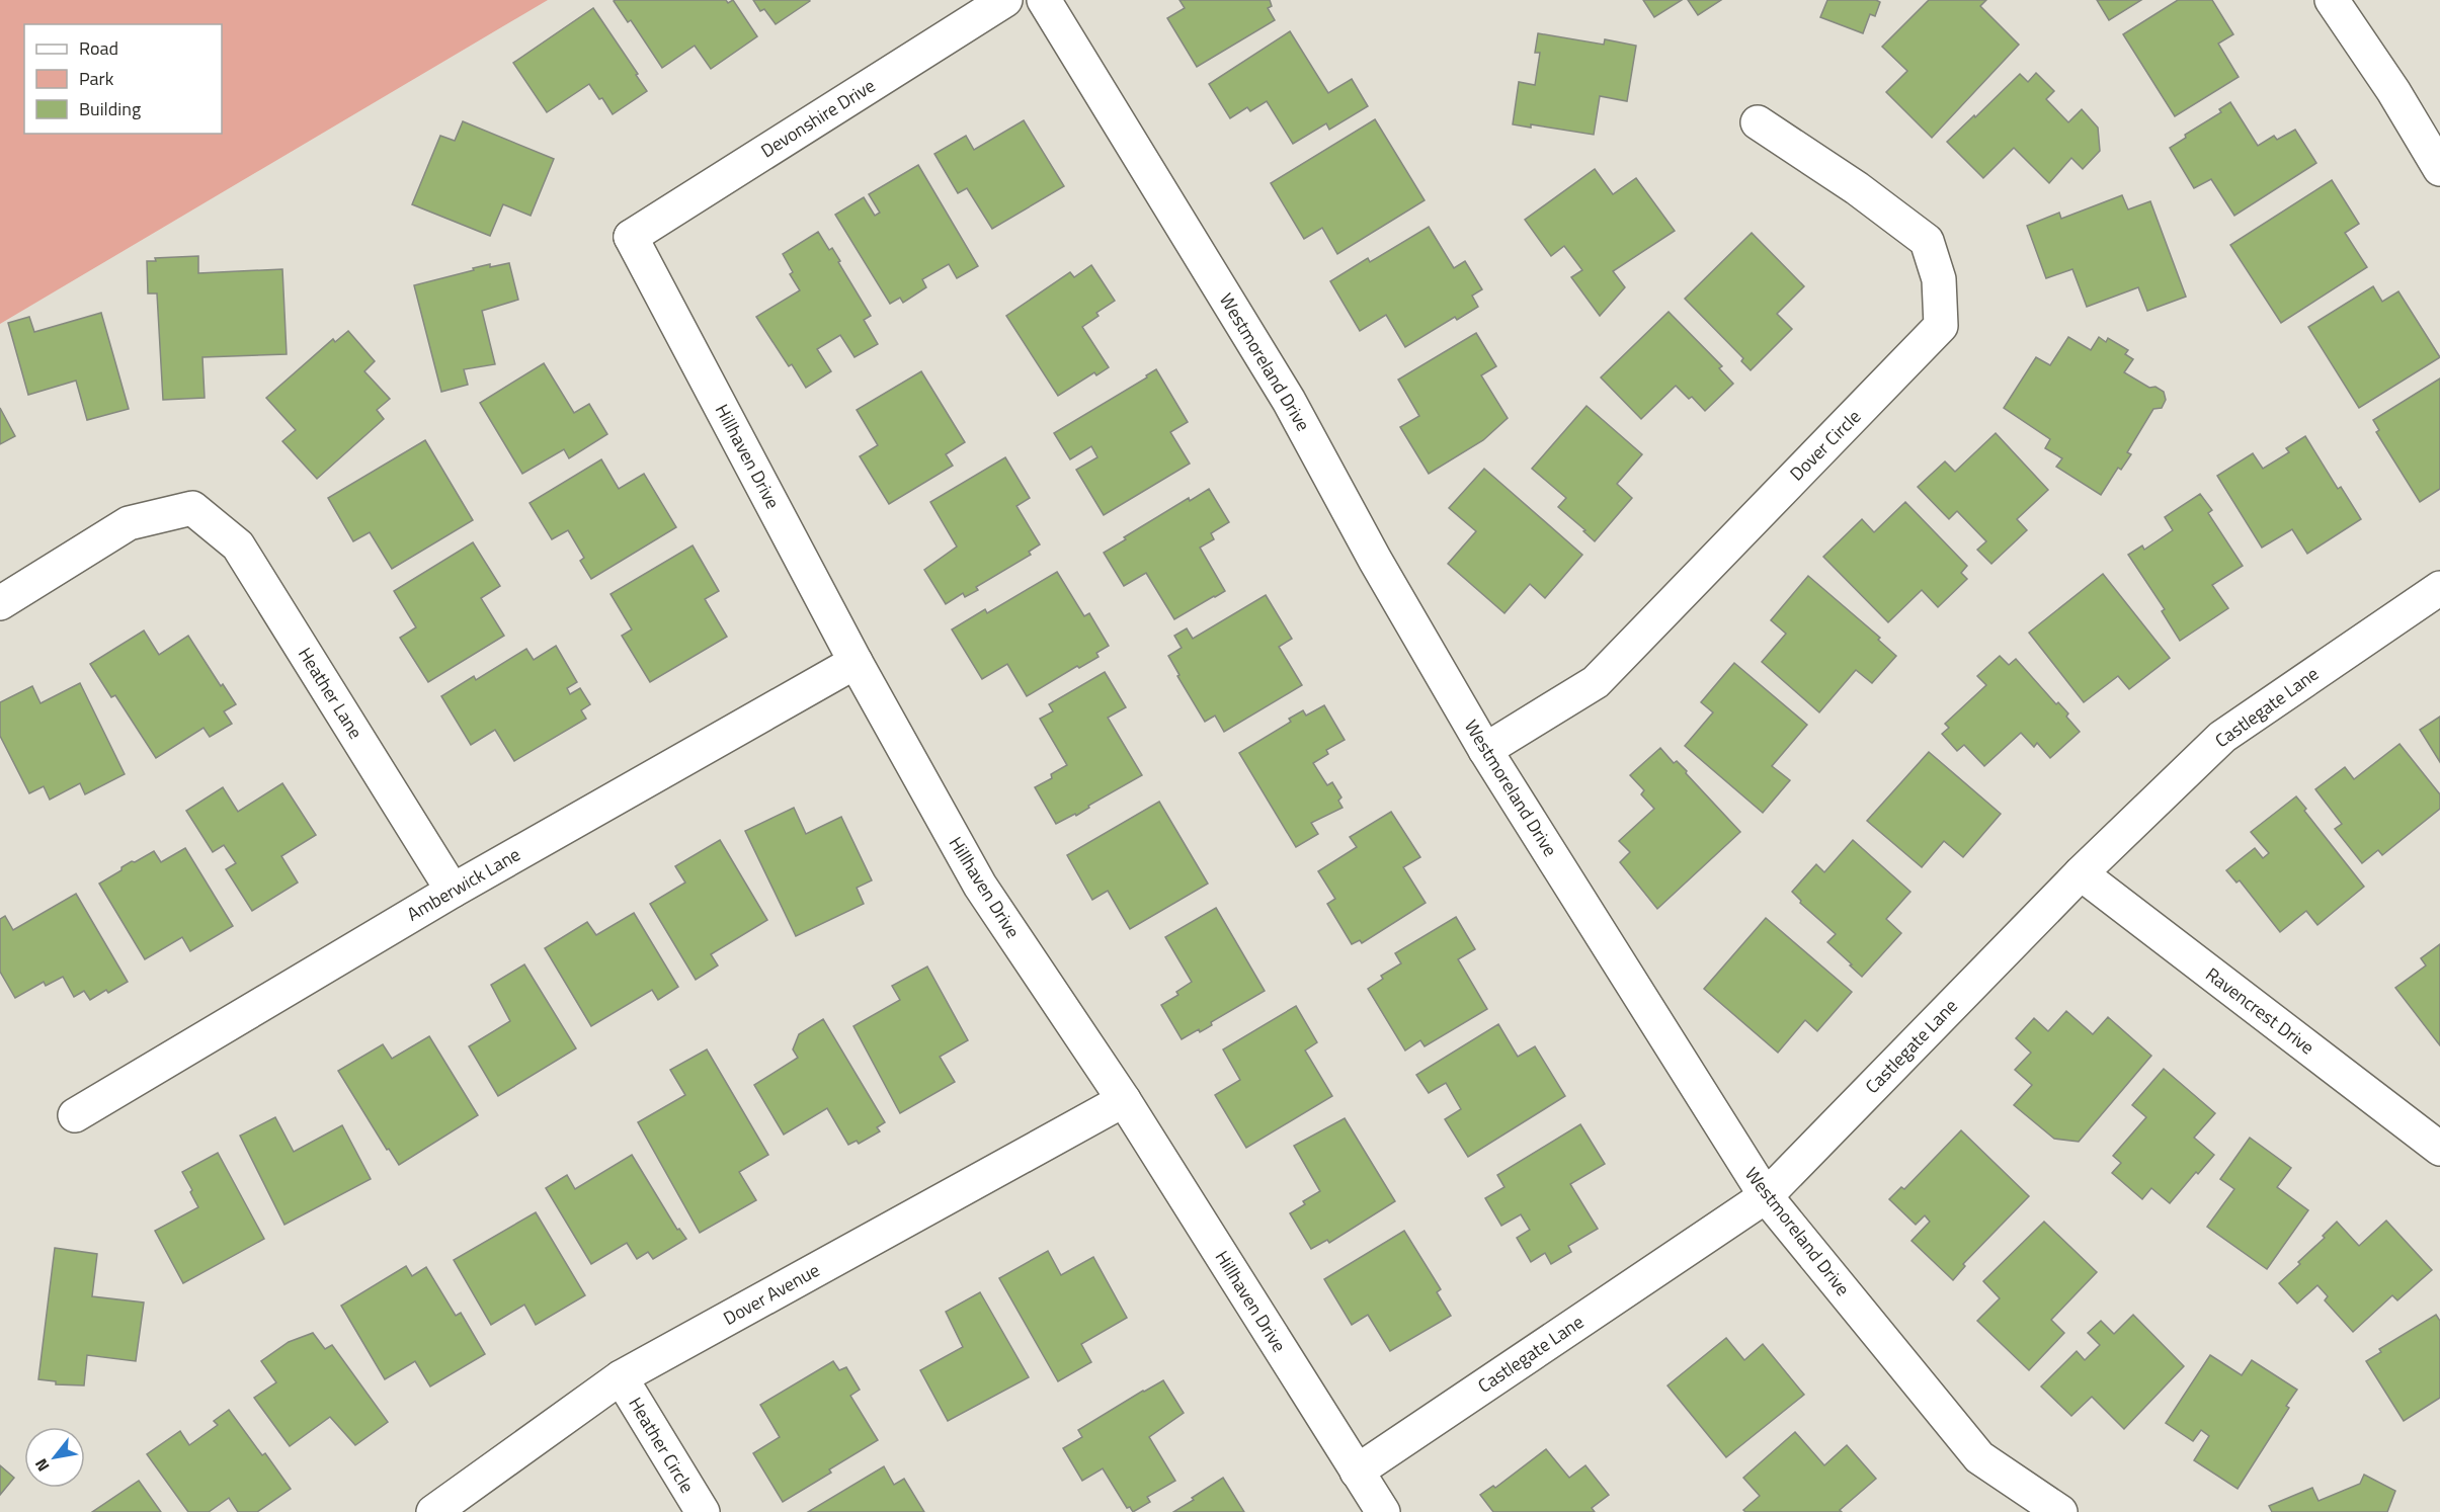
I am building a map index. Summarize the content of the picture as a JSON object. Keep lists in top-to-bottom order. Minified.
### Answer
{"streets":{"street":["Devonshire Drive","Westmoreland Drive","Dover Circle","Hillhaven Drive","Heather Lane","Castlegate Lane","Amberwick Lane","Ravencrest Drive","Dover Avenue","Heather Circle"]},"crossings":[["Devonshire Drive","Hillhaven Drive"],["Westmoreland Drive","Dover Circle"],["Westmoreland Drive","Castlegate Lane"],["Hillhaven Drive","Castlegate Lane"],["Hillhaven Drive","Amberwick Lane"],["Hillhaven Drive","Dover Avenue"],["Heather Lane","Amberwick Lane"],["Castlegate Lane","Ravencrest Drive"],["Dover Avenue","Heather Circle"]],"legend":["Road","Park","Building"],"north":"bottom left"}
